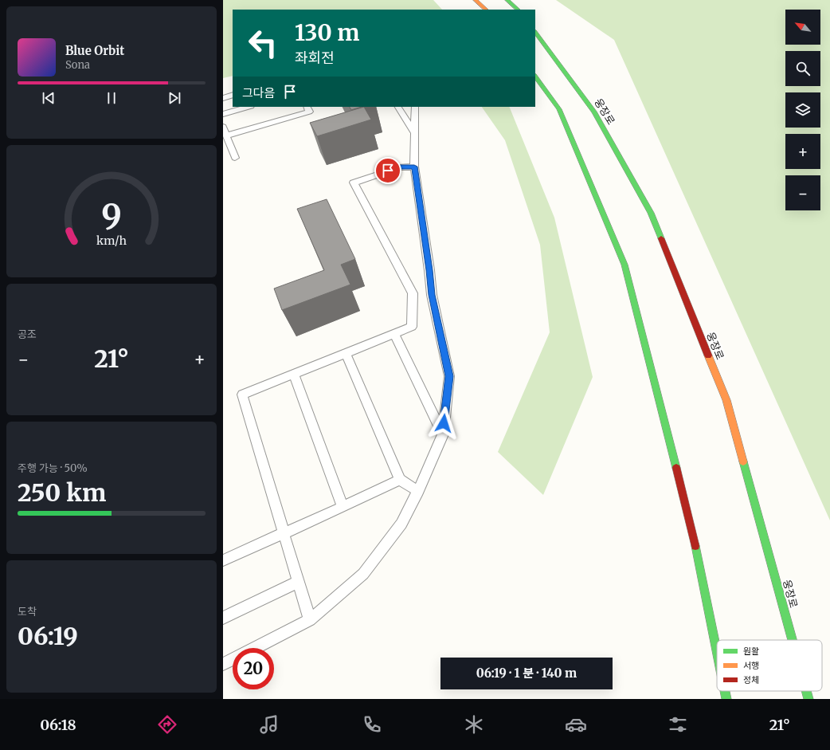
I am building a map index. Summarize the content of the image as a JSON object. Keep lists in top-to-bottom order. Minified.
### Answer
{"streets":{"highway":["웅장로"]},"legend":["원활","서행","정체"],"north":"top left","page":{"map_buttons":["+","−"],"turn":["130 m","좌회전"],"song":["Blue Orbit","Sona"],"then":"그다음","tile":["공조",["주행 가능 · 50%","250 km"],["도착","06:19"]],"heat":["−","21°","+"],"limit":"20","trip":"06:19 · 1 분 · 140 m","tabs":["06:18","21°"],"gauge":["9","km/h"]}}
